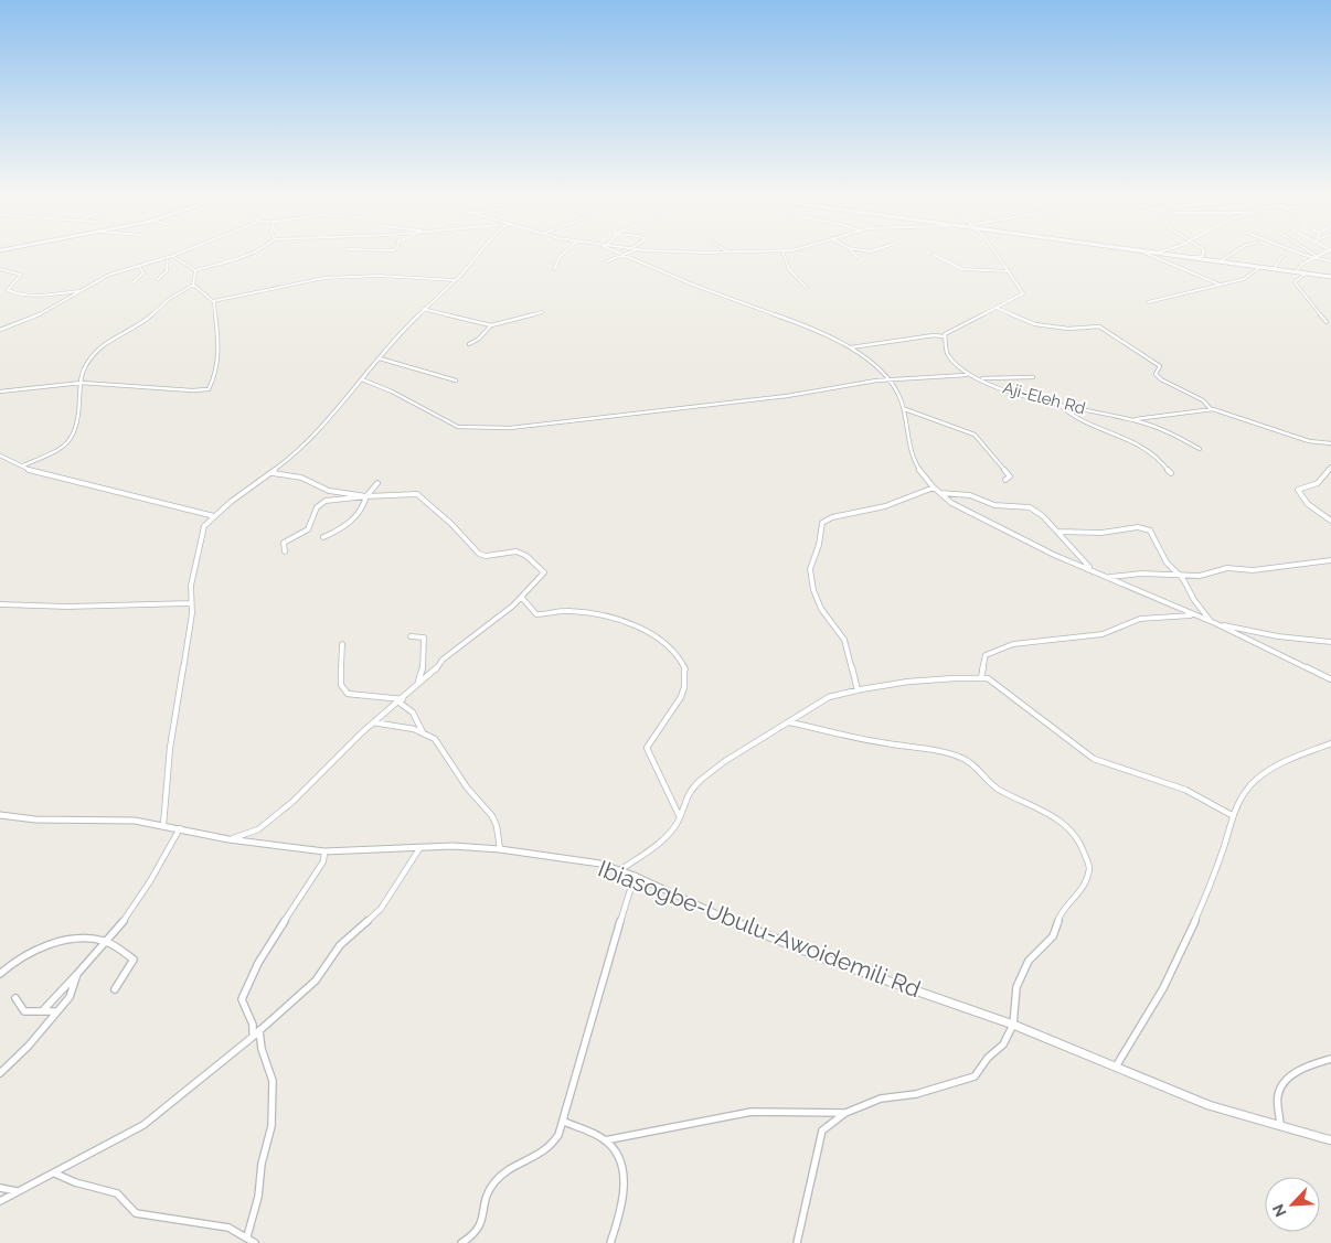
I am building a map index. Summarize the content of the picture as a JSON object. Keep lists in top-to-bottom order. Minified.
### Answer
{"streets":{"street":["Aji-Eleh Rd","Ibiasogbe-Ubulu-Awoidemili Rd"]},"north":"bottom left"}
